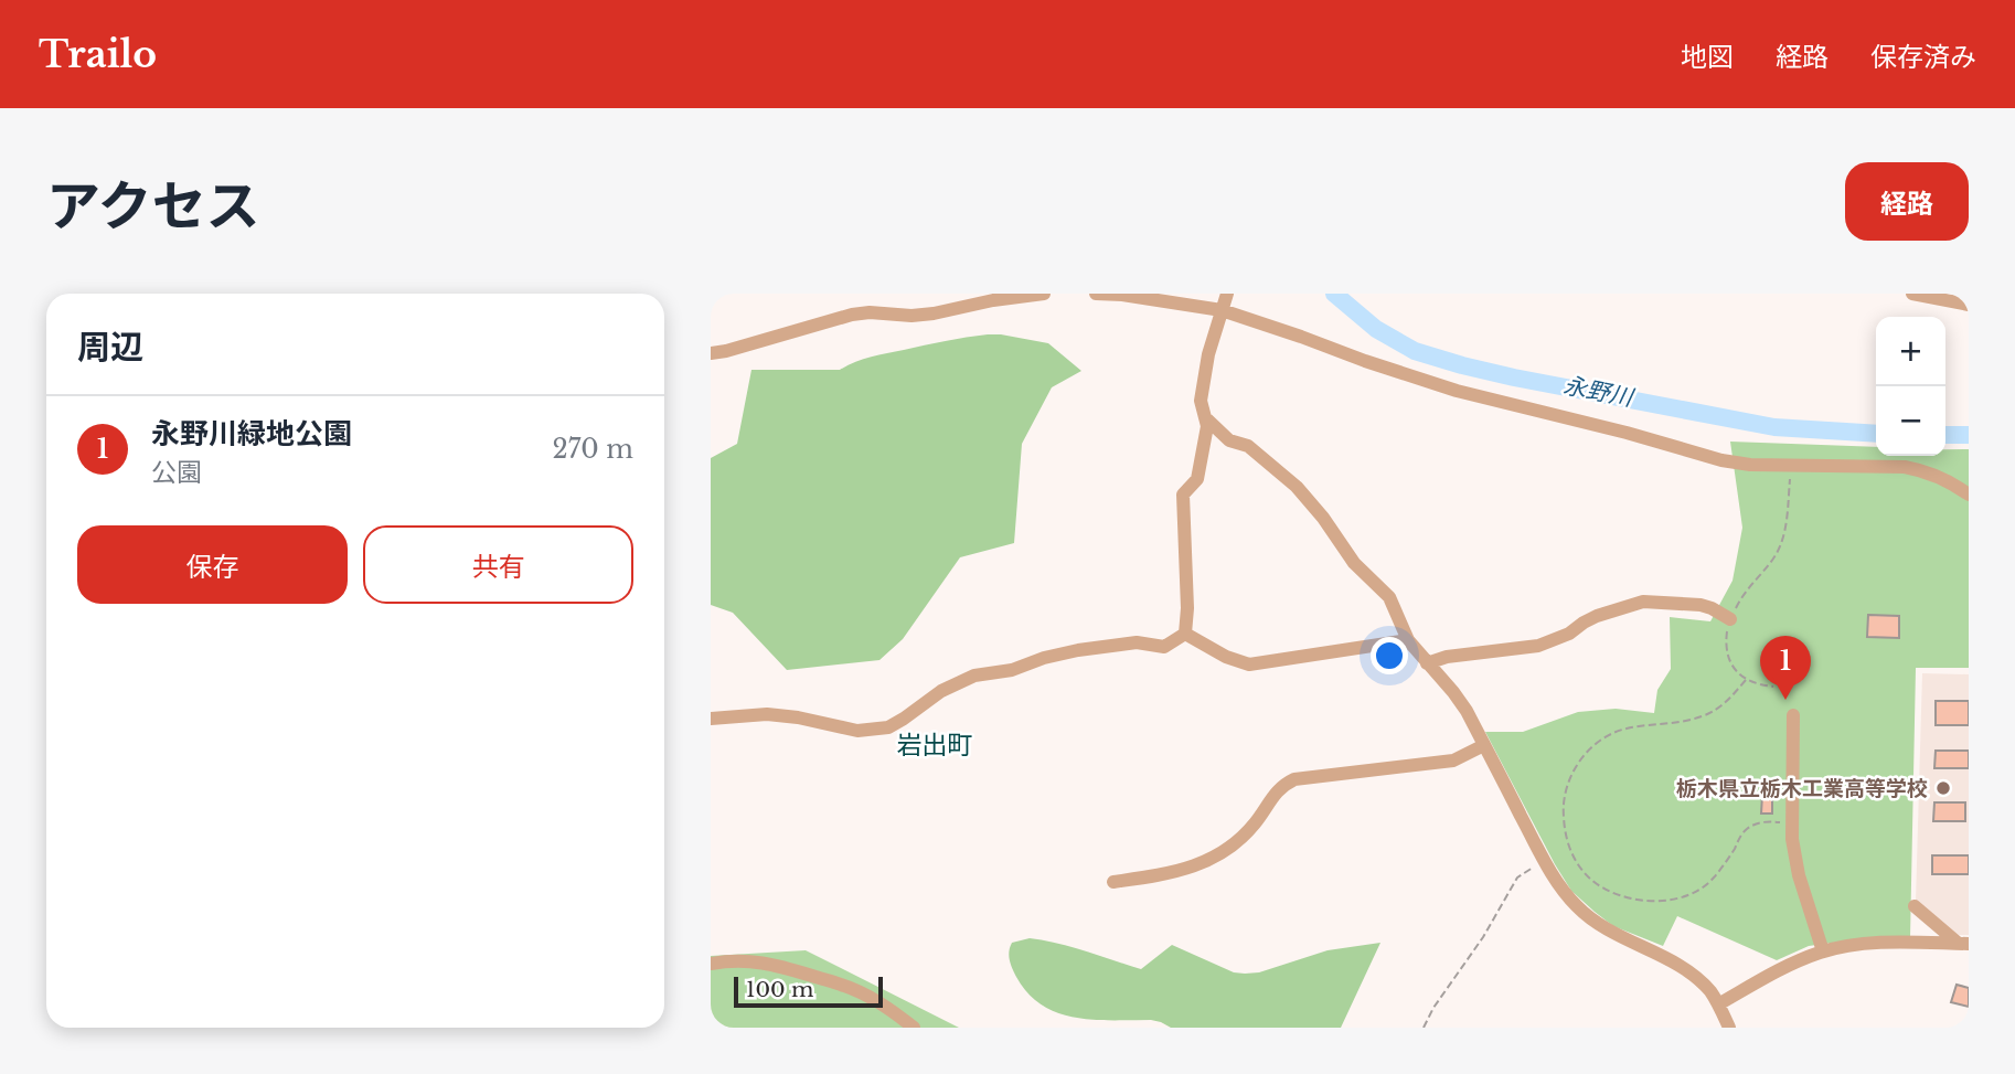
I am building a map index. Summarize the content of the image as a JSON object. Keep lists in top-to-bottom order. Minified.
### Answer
{"districts":["岩出町"],"water":["永野川"],"places":["栃木県立栃木工業高等学校"],"scale_bar":"100 m","page":{"header":"Trailo","nav":["地図","経路","保存済み"],"title":"アクセス","buttons":["経路",["保存","共有"]],"heading":"周辺","map_buttons":["+","−"],"list":[{"mark":"1","name":"永野川緑地公園","note":"公園","value":"270 m"}],"pins":"1","scale":"100 m"}}
